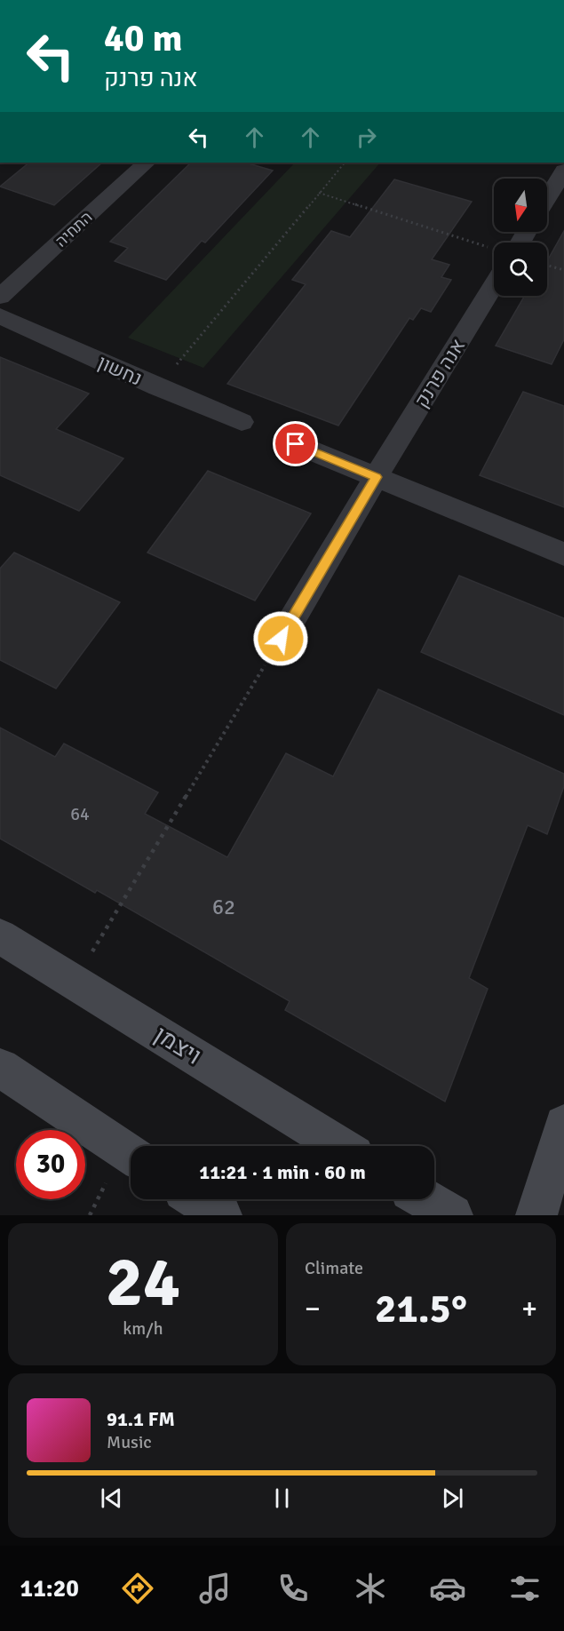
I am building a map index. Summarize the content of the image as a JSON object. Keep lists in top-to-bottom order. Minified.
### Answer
{"streets":{"main road":["ויצמן"],"street":["התחיה","נחשון","אנה פרנק"]},"house_numbers":["64","62"],"north":"bottom","page":{"turn":["40 m","אנה פרנק"],"limit":"30","trip":"11:21 · 1 min · 60 m","tile":[["24","km/h"],"Climate"],"heat":["−","21.5°","+"],"song":["91.1 FM","Music"],"tabs":"11:20"}}
